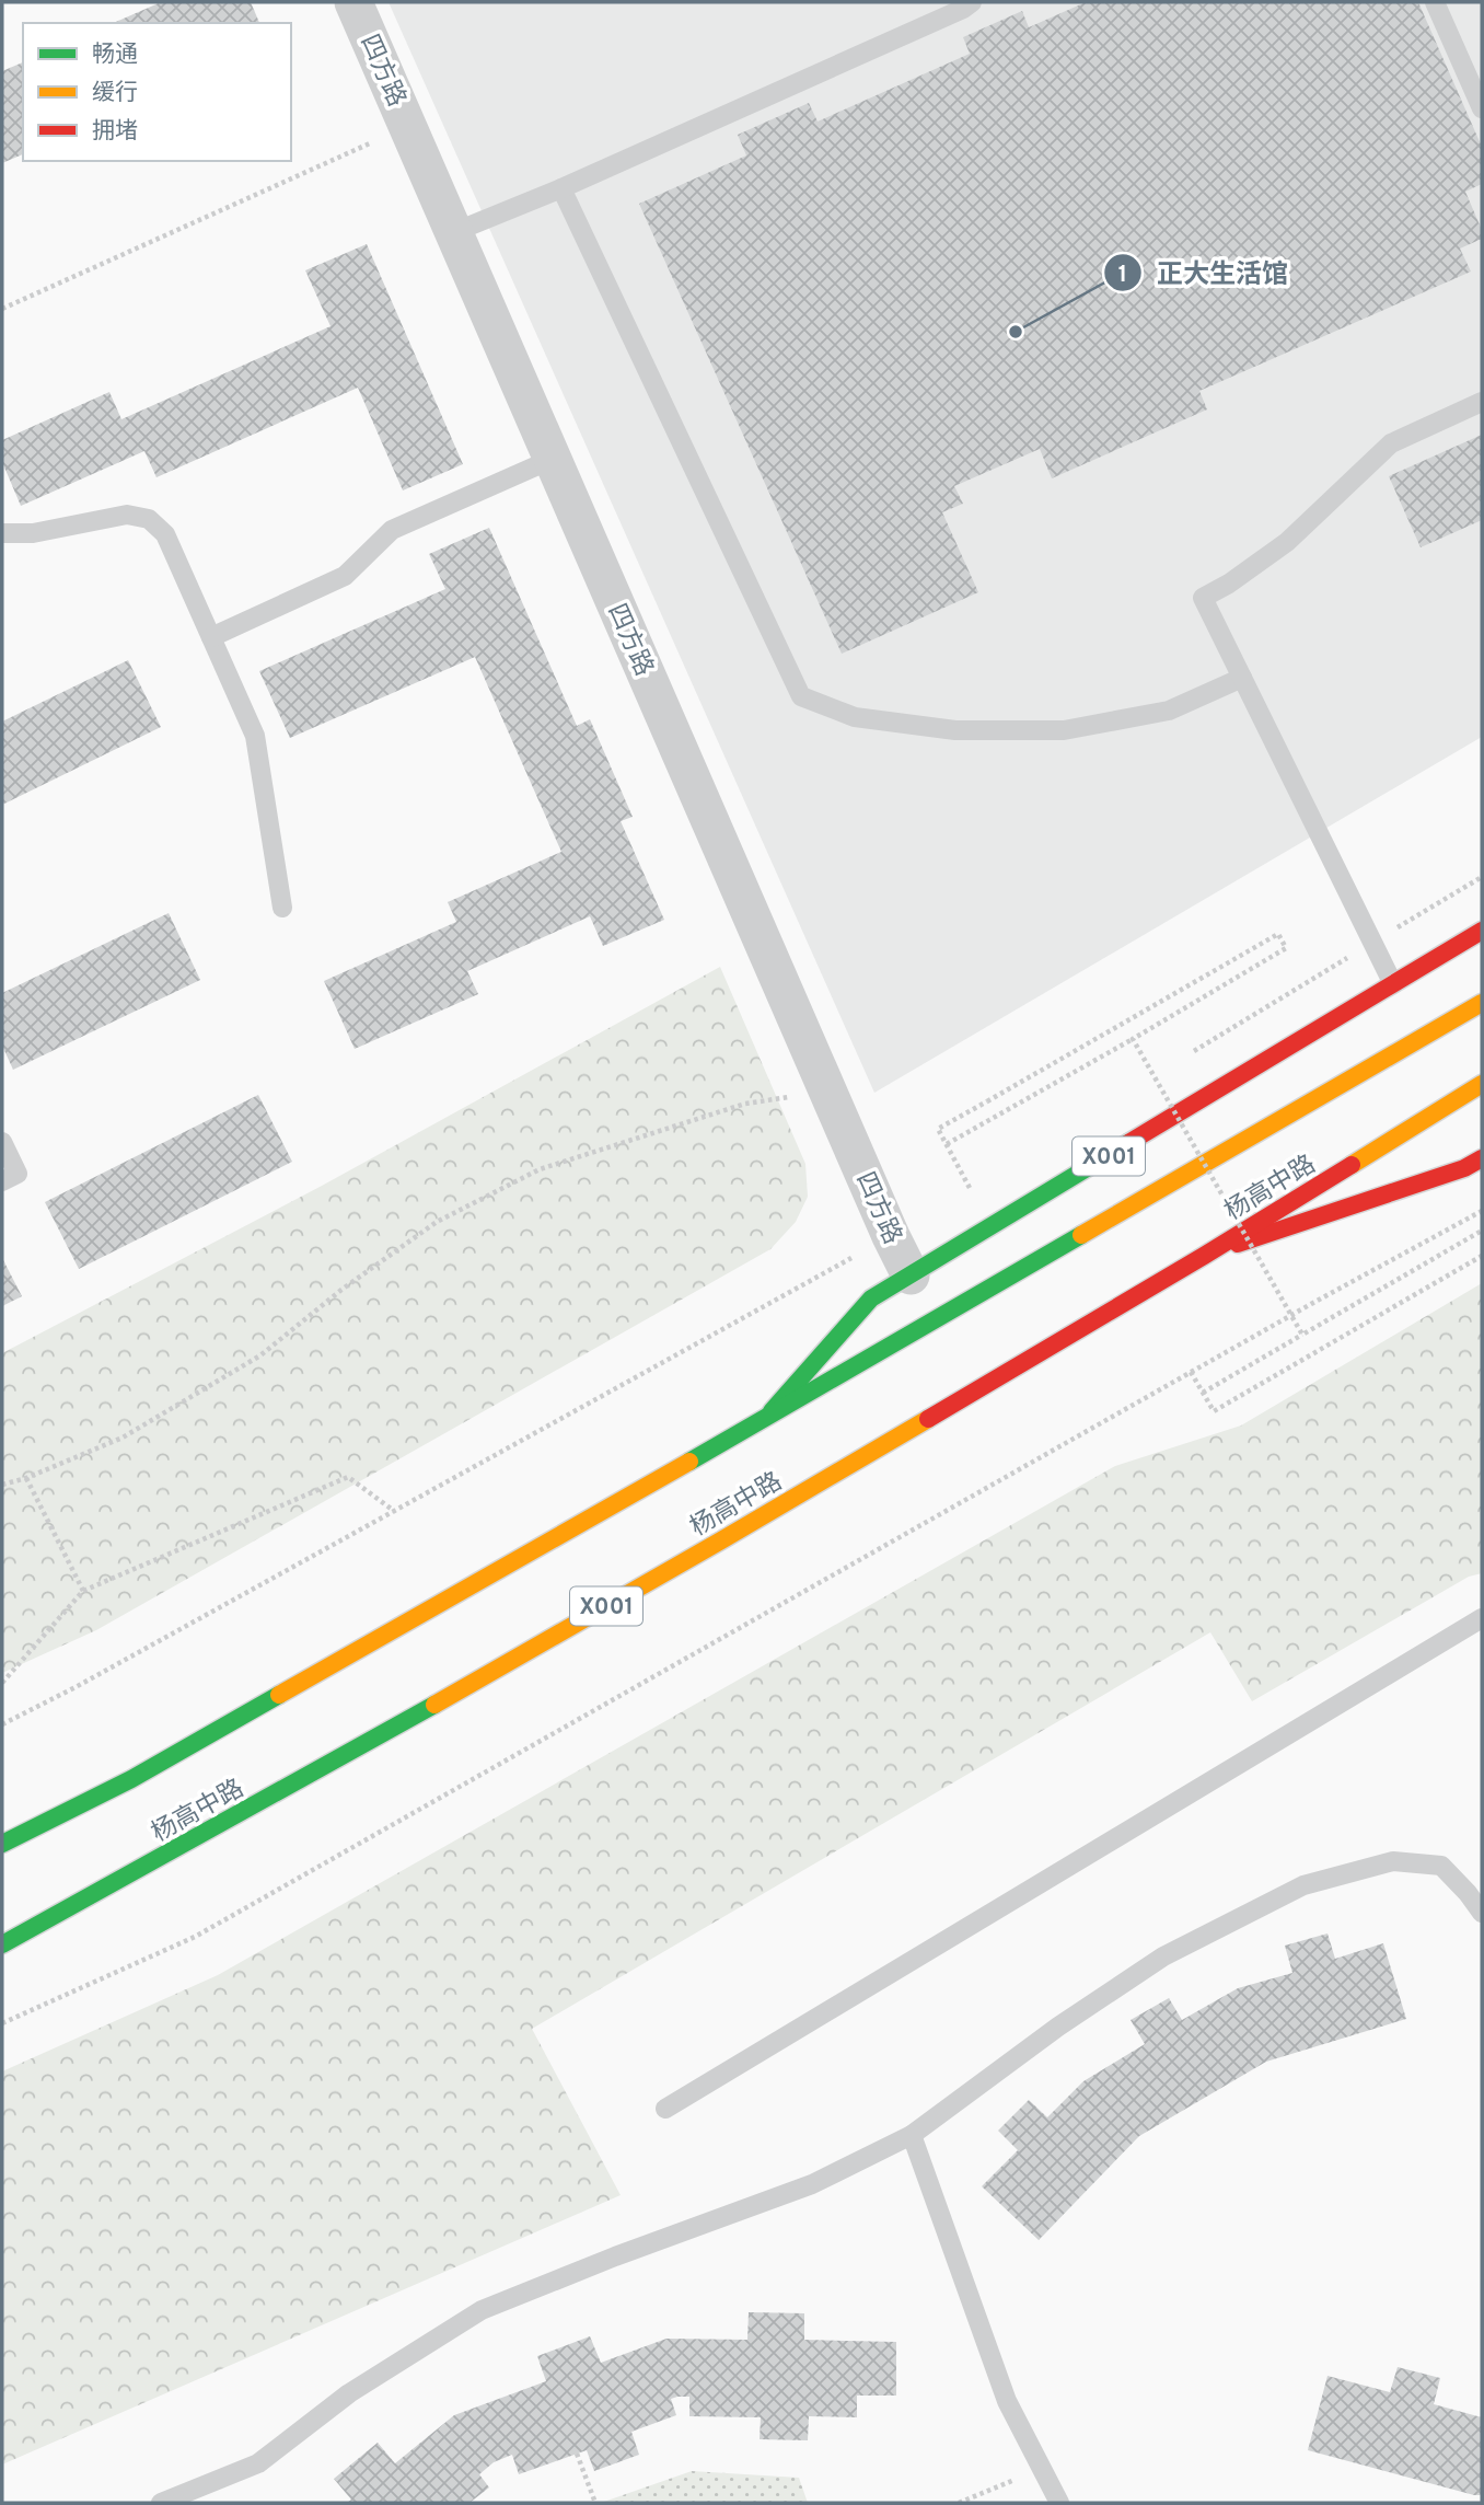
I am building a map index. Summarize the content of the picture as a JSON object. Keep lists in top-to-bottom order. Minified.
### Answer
{"streets":{"main road":["X001","杨高中路"],"street":["四方路"]},"crossings":[["四方路","杨高中路"],["X001","杨高中路"]],"places":["正大生活馆"],"legend":["畅通","缓行","拥堵"]}
